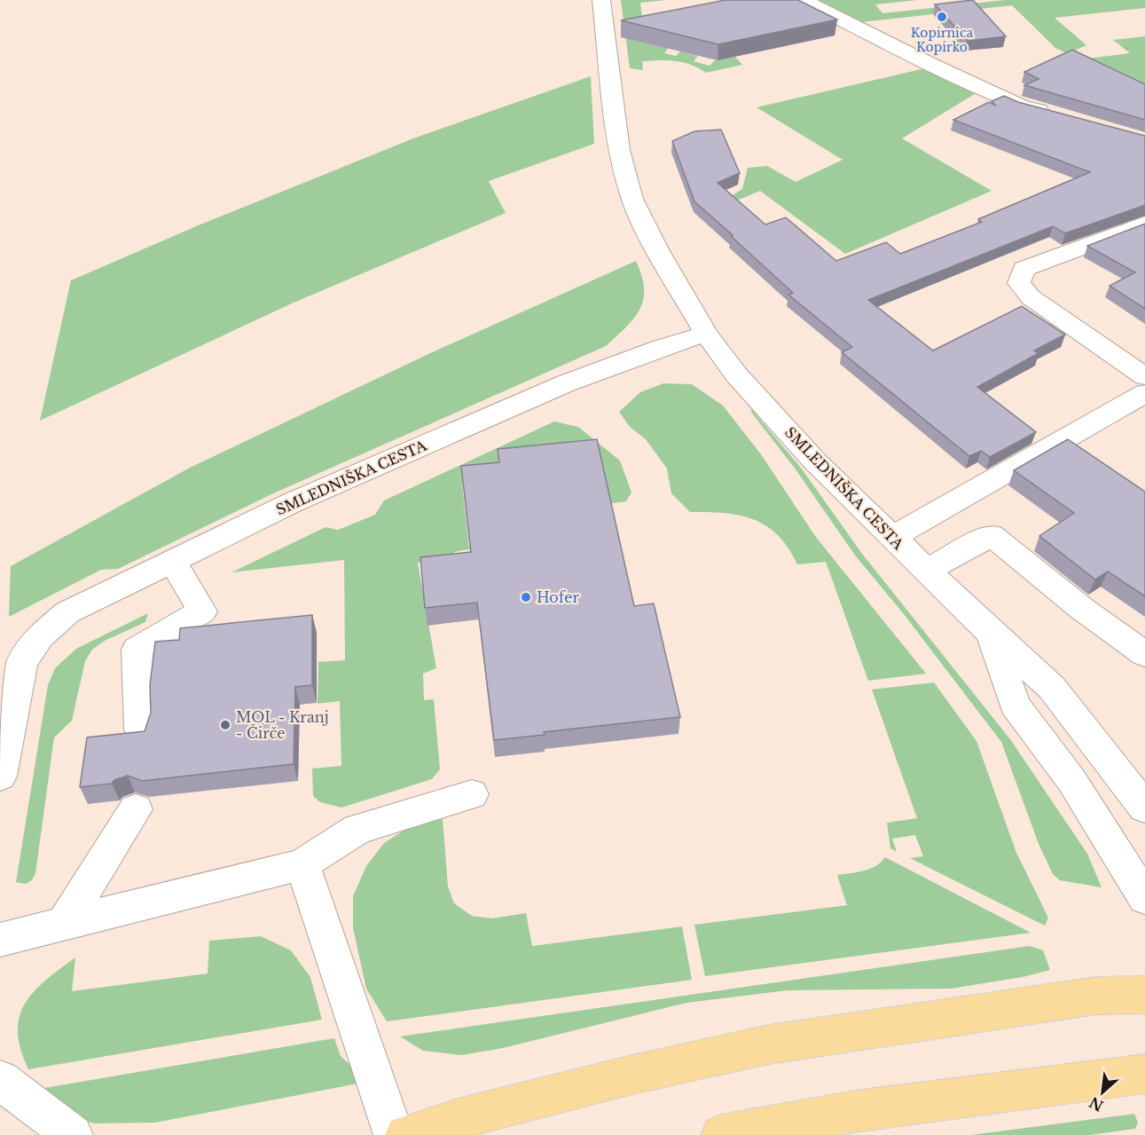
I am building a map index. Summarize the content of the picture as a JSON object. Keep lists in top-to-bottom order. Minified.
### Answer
{"streets":{"street":["SMLEDNIŠKA CESTA"]},"places":["Kopirnica Kopirko","Hofer","MOL - Kranj - Čirče"],"north":"bottom left"}
